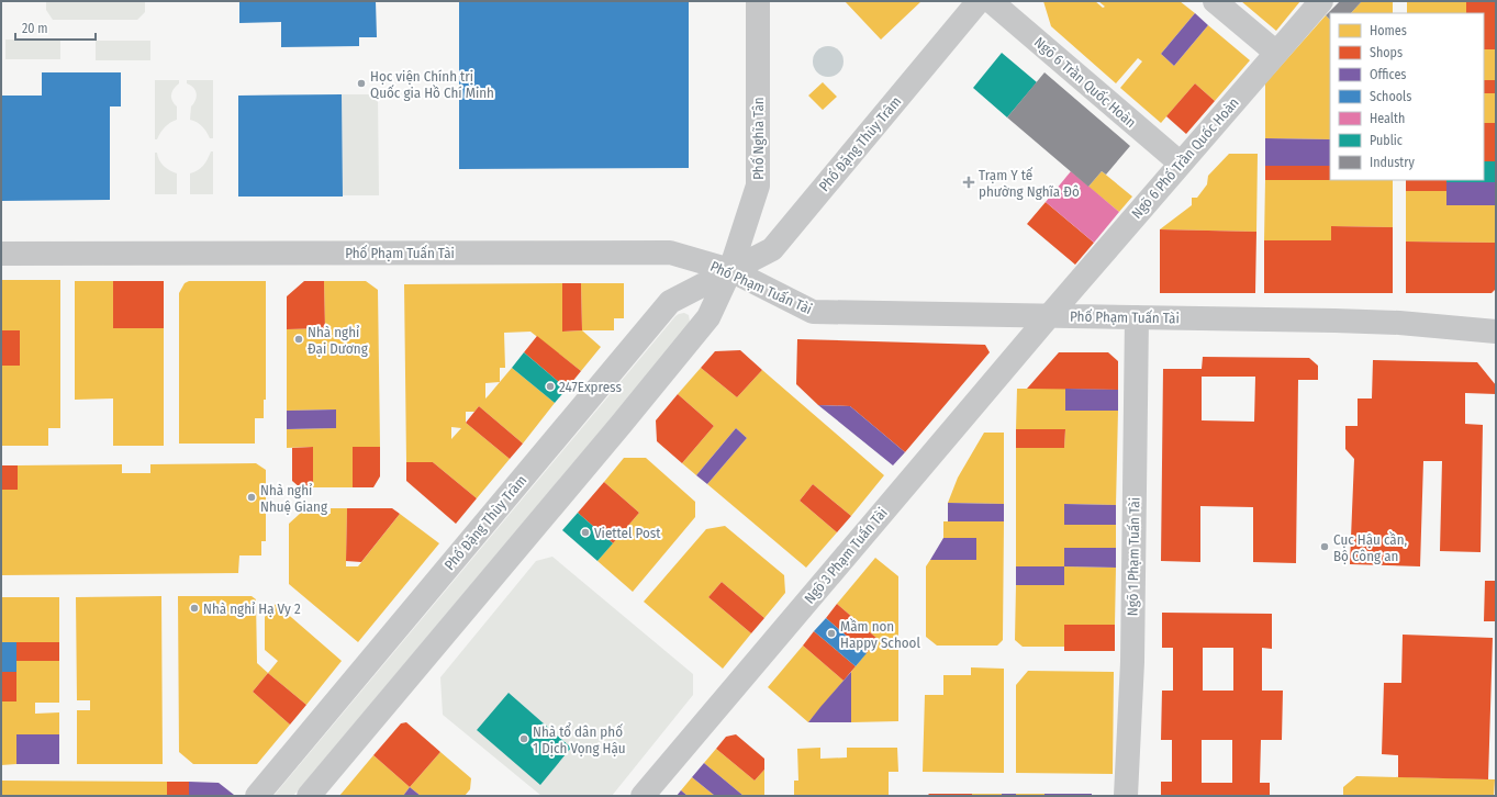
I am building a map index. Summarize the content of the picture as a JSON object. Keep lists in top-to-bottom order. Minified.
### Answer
{"streets":{"street":["Ngõ 6 Trần Quốc Hoàn","Phố Nghĩa Tân","Phố Đặng Thùy Trâm","Ngõ 6 Phố Trần Quốc Hoàn","Phố Phạm Tuấn Tài","Ngõ 3 Phạm Tuấn Tài","Ngõ 1 Phạm Tuấn Tài"]},"crossings":[["Ngõ 6 Trần Quốc Hoàn","Ngõ 6 Phố Trần Quốc Hoàn"],["Phố Nghĩa Tân","Phố Đặng Thùy Trâm"],["Phố Nghĩa Tân","Phố Phạm Tuấn Tài"],["Phố Đặng Thùy Trâm","Phố Phạm Tuấn Tài"],["Ngõ 6 Phố Trần Quốc Hoàn","Phố Phạm Tuấn Tài"],["Ngõ 6 Phố Trần Quốc Hoàn","Ngõ 3 Phạm Tuấn Tài"],["Phố Phạm Tuấn Tài","Ngõ 3 Phạm Tuấn Tài"],["Phố Phạm Tuấn Tài","Ngõ 1 Phạm Tuấn Tài"]],"places":{"other":["Học viện Chính trị Quốc gia Hồ Chí Minh","Nhà nghỉ Đại Dương","247Express","Nhà nghỉ Nhuệ Giang","Viettel Post","Cục Hậu cần, Bộ Công an","Nhà nghỉ Hạ Vy 2","Mầm non Happy School","Nhà tổ dân phố 1 Dịch Vọng Hậu"],"health":["Trạm Y tế phường Nghĩa Đô"]},"legend":["Homes","Shops","Offices","Schools","Health","Public","Industry"],"scale_bar":"20 m"}
